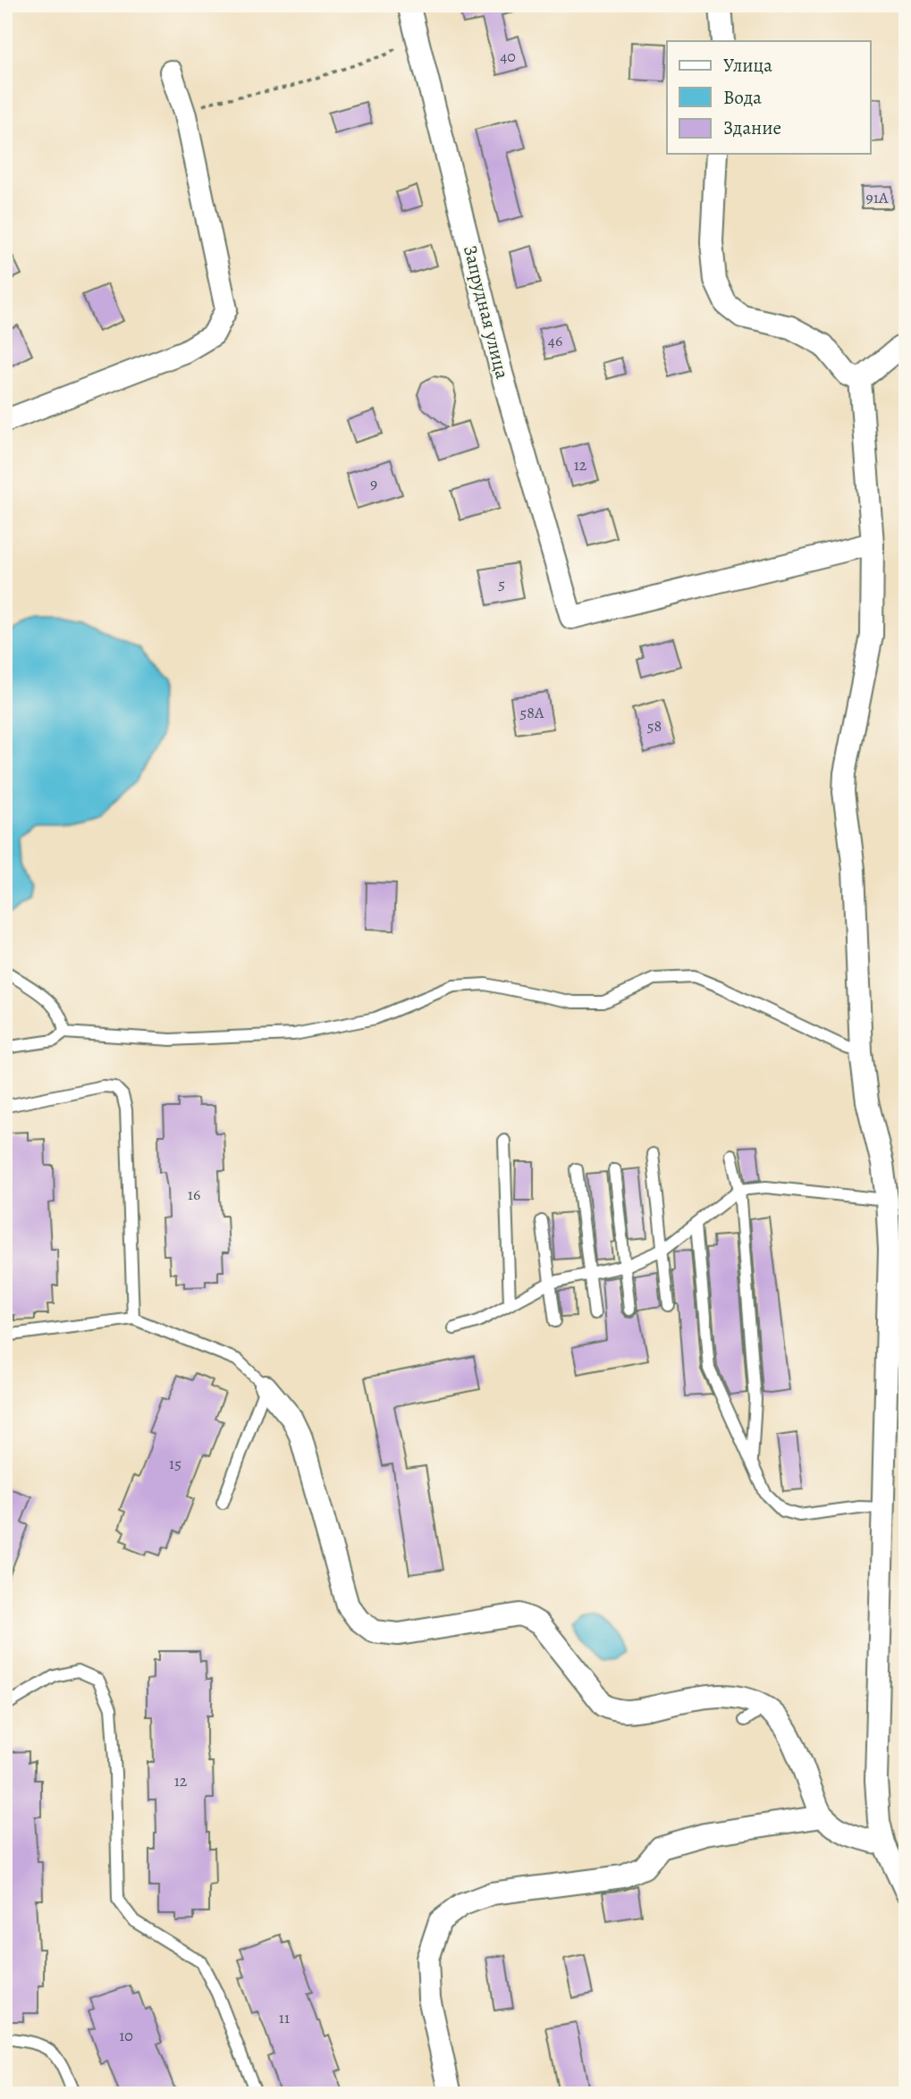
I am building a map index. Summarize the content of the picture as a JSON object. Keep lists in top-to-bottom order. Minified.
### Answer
{"streets":{"street":["Запрудная улица"]},"house_numbers":["40","91А","46","12","9","5","58А","58","16","15","12","11","10"],"legend":["Улица","Вода","Здание"]}
